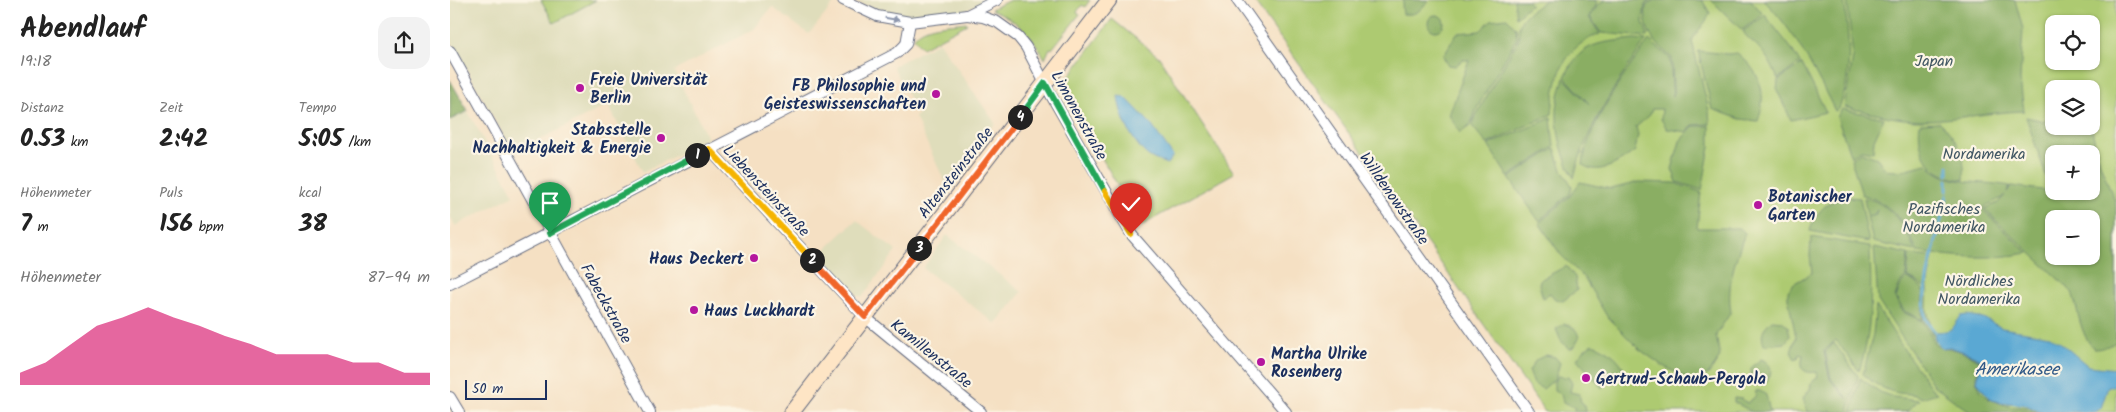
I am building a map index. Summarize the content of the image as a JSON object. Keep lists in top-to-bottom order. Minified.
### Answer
{"streets":{"main road":["Altensteinstraße"],"street":["Limonenstraße","Liebensteinstraße","Willdenowstraße","Fabeckstraße","Kamillenstraße"]},"crossings":[["Limonenstraße","Altensteinstraße"],["Altensteinstraße","Liebensteinstraße"],["Altensteinstraße","Kamillenstraße"],["Liebensteinstraße","Kamillenstraße"]],"water":["Amerikasee"],"parks":["Japan","Nordamerika","Pazifisches Nordamerika","Nördliches Nordamerika"],"places":["Freie Universität Berlin","FB Philosophie und Geisteswissenschaften","Stabsstelle Nachhaltigkeit & Energie","Botanischer Garten","Haus Deckert","Haus Luckhardt","Martha Ulrike Rosenberg","Gertrud-Schaub-Pergola"],"scale_bar":"50 m","page":{"heading":["Abendlauf","19:18"],"map_buttons":["+","−"],"stats":[["Distanz","0.53 km"],["Zeit","2:42"],["Tempo","5:05 /km"],["Höhenmeter","7 m"],["Puls","156 bpm"],["kcal","38"]],"pins":["4","1","3","2"],"chart":["Höhenmeter","87–94 m"],"scale":"50 m"}}
